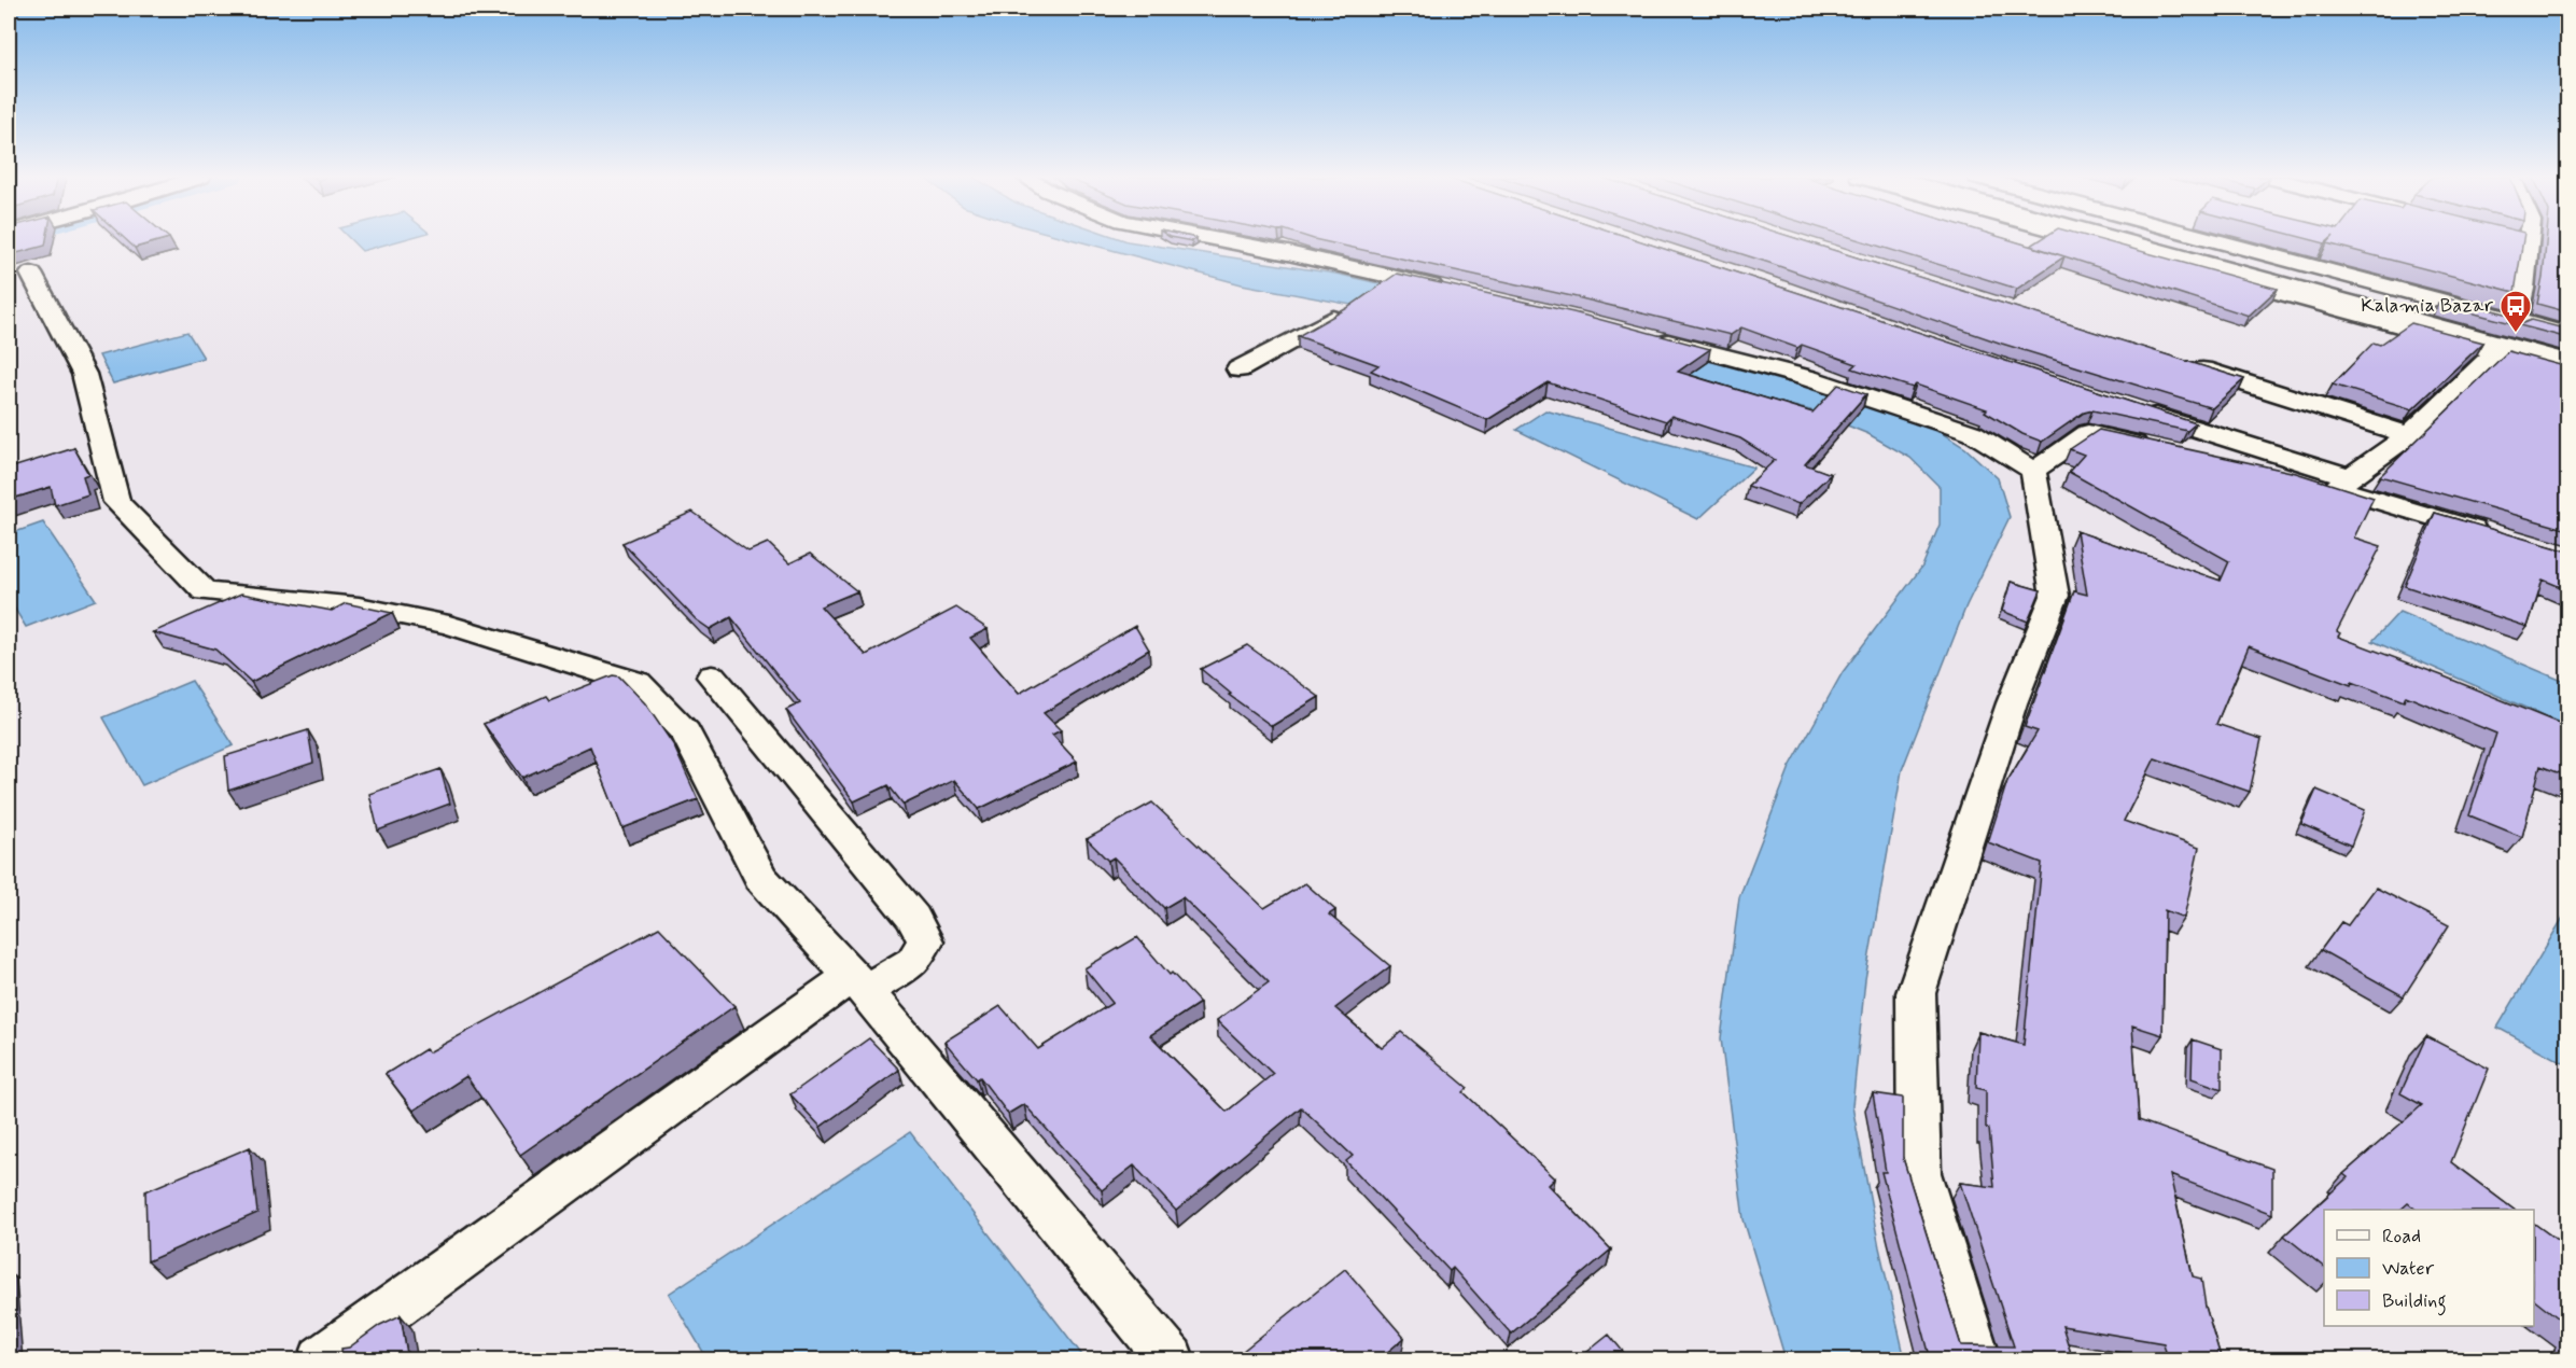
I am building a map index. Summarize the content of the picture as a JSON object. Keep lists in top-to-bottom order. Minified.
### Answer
{"places":{"bus stop":["Kalamia Bazar"]},"legend":["Road","Water","Building"]}
